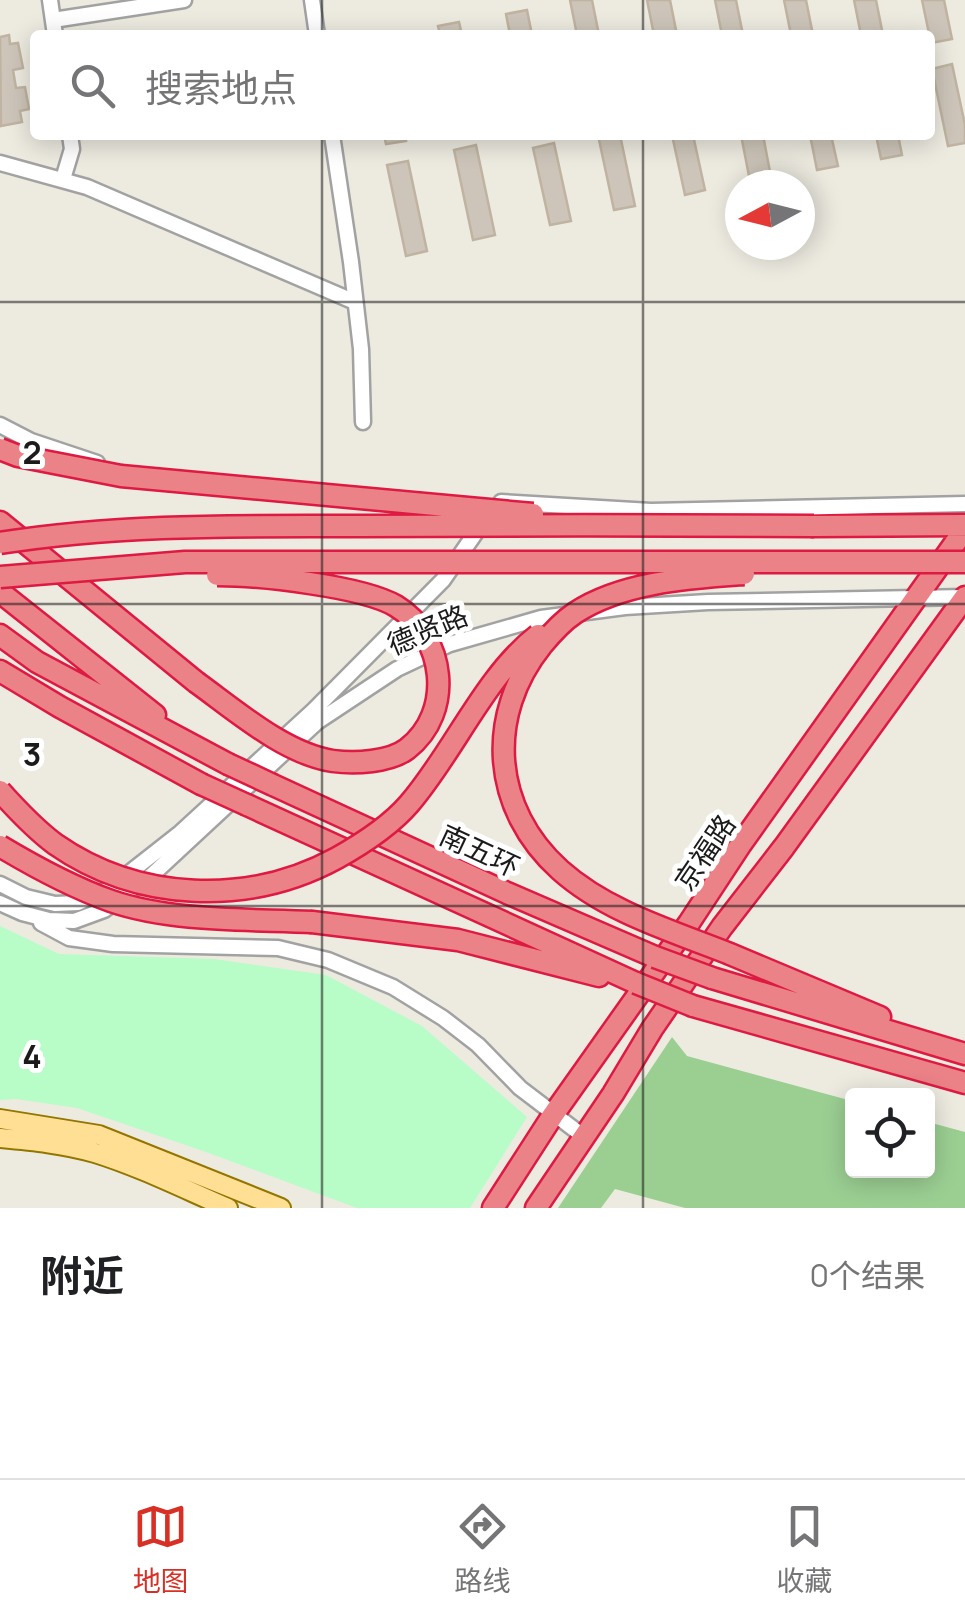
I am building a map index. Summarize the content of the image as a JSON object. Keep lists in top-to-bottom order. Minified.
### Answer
{"streets":{"highway":["德贤路","南五环","京福路"]},"crossings":[["德贤路","京福路"]],"north":"left","page":{"search":"搜索地点","heading":["附近","0个结果"],"nav":["地图","路线","收藏"]},"grid":{"rows":["2","3","4"]}}
